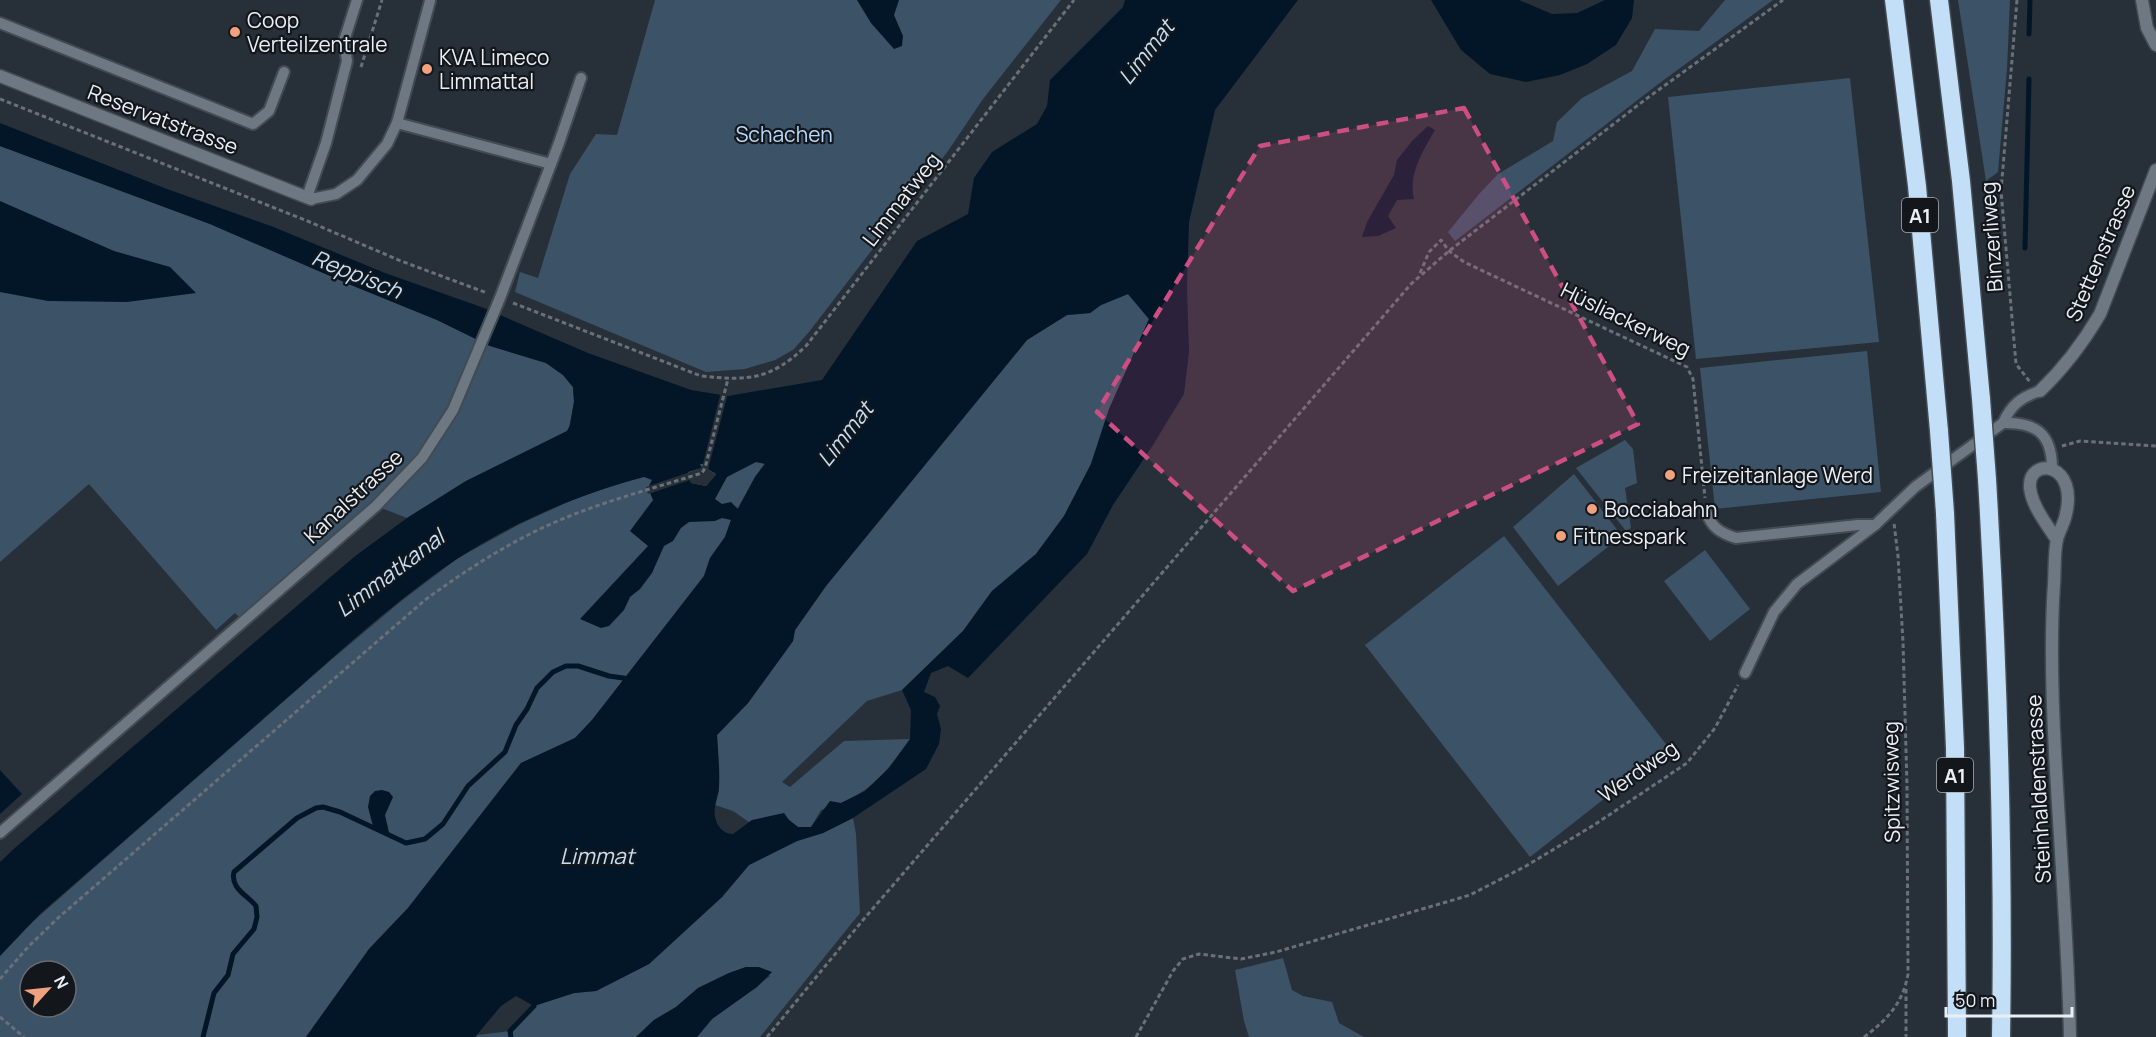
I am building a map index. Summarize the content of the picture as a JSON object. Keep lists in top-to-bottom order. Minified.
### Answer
{"streets":{"highway":["A1"],"street":["Reservatstrasse","Stettenstrasse","Steinhaldenstrasse"],"lane":["Kanalstrasse"],"path":["Limmatweg","Binzerliweg","Hüsliackerweg","Werdweg","Spitzwisweg"]},"crossings":[["Limmatweg","Kanalstrasse"],["Binzerliweg","Stettenstrasse"]],"water":["Limmat","Reppisch","Limmatkanal"],"parks":["Schachen"],"places":["Coop Verteilzentrale","KVA Limeco Limmattal","Freizeitanlage Werd","Bocciabahn","Fitnesspark"],"scale_bar":"50 m","north":"top right"}
